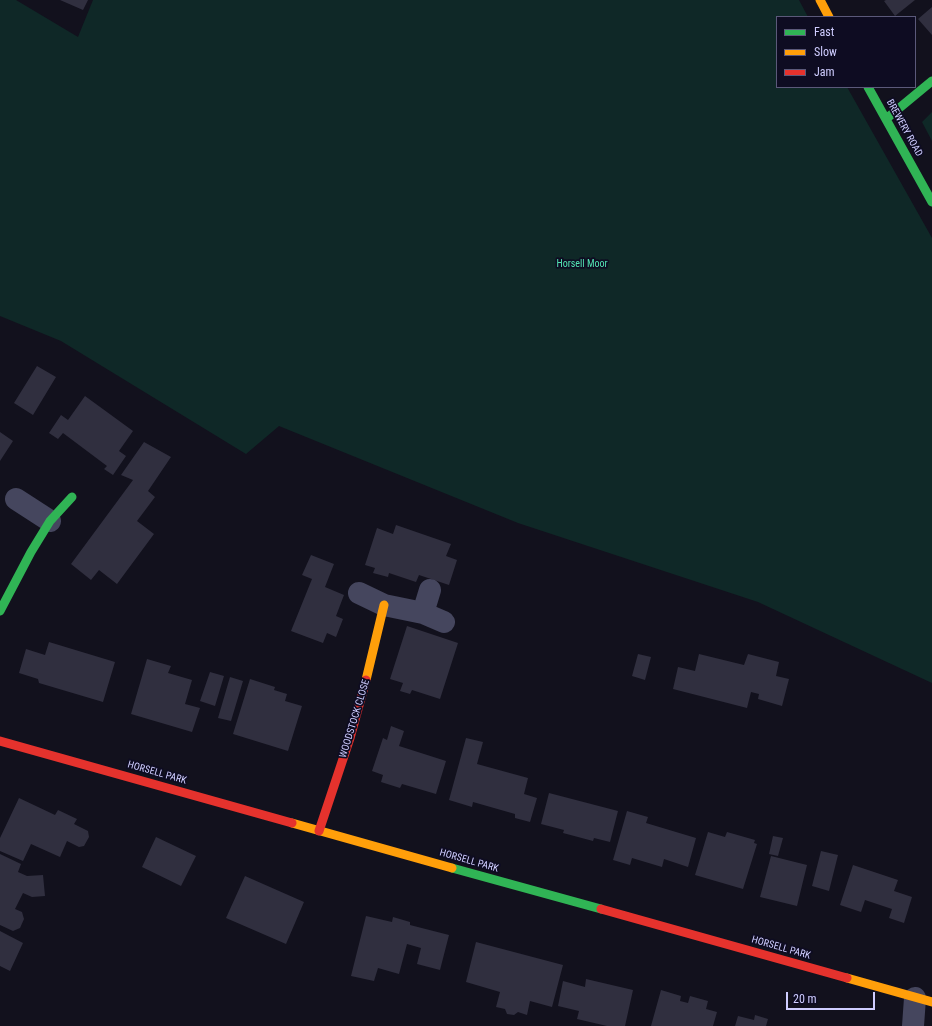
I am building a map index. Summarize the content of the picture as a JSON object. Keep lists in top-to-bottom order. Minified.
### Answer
{"streets":{"street":["BREWERY ROAD","WOODSTOCK CLOSE","HORSELL PARK"]},"crossings":[["WOODSTOCK CLOSE","HORSELL PARK"]],"parks":["Horsell Moor"],"legend":["Fast","Slow","Jam"],"scale_bar":"20 m"}
